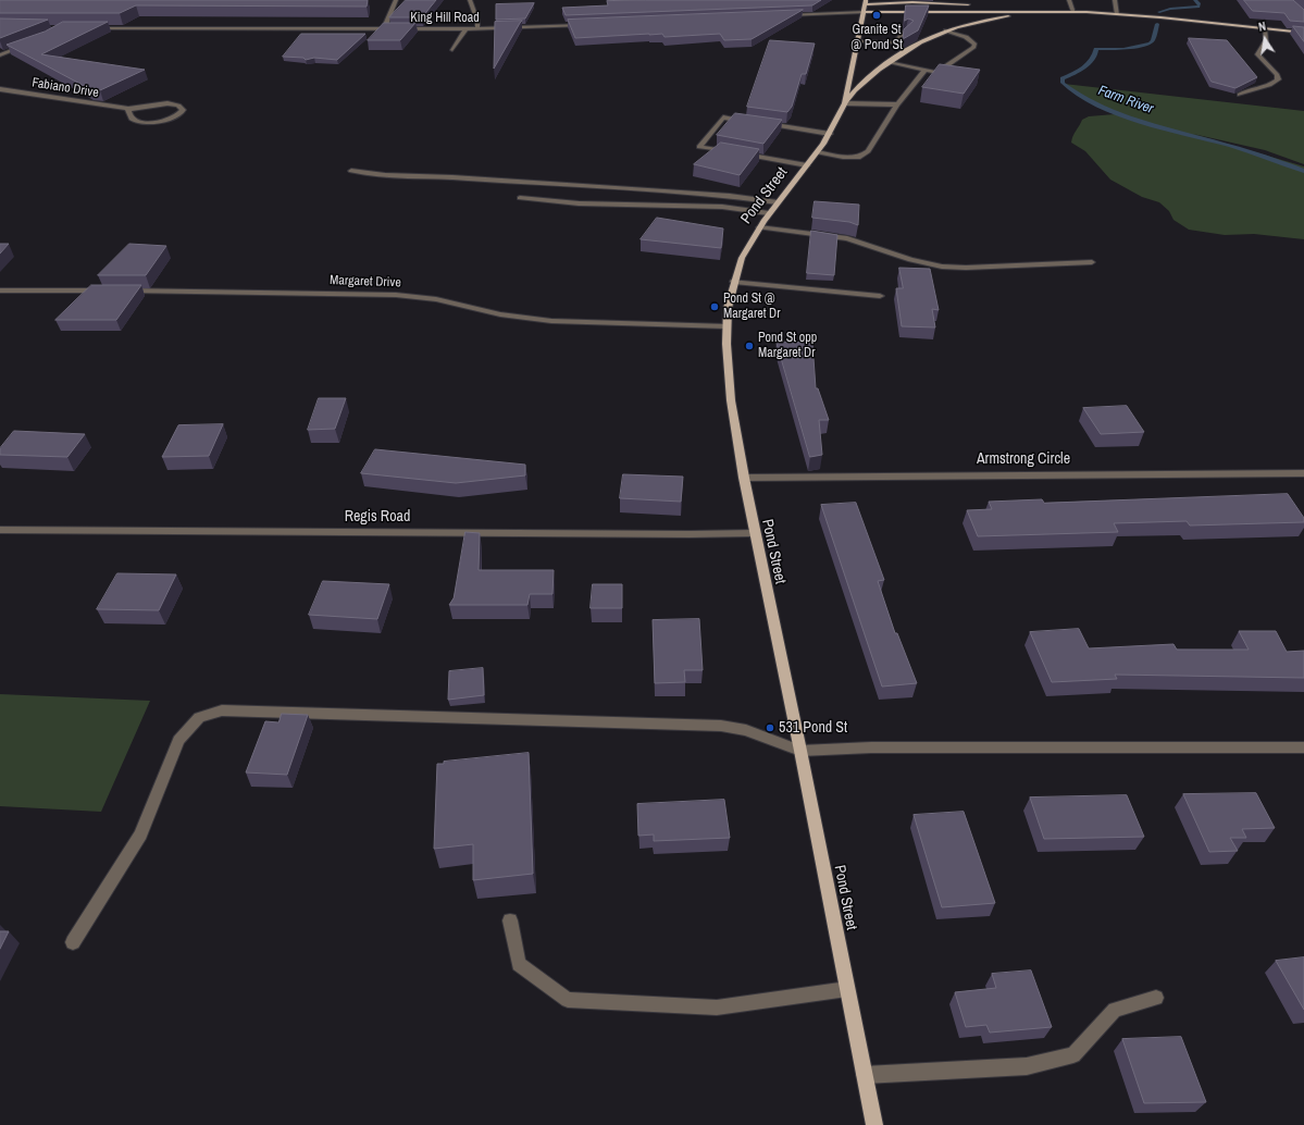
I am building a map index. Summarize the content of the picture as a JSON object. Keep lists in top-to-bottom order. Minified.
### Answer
{"streets":{"main road":["Pond Street"],"street":["King Hill Road","Fabiano Drive","Margaret Drive","Armstrong Circle","Regis Road"]},"crossings":[["Pond Street","Margaret Drive"],["Pond Street","Armstrong Circle"],["Pond Street","Regis Road"]],"water":["Farm River"],"places":["Granite St @ Pond St","Pond St @ Margaret Dr","Pond St opp Margaret Dr","531 Pond St"],"north":"top"}
